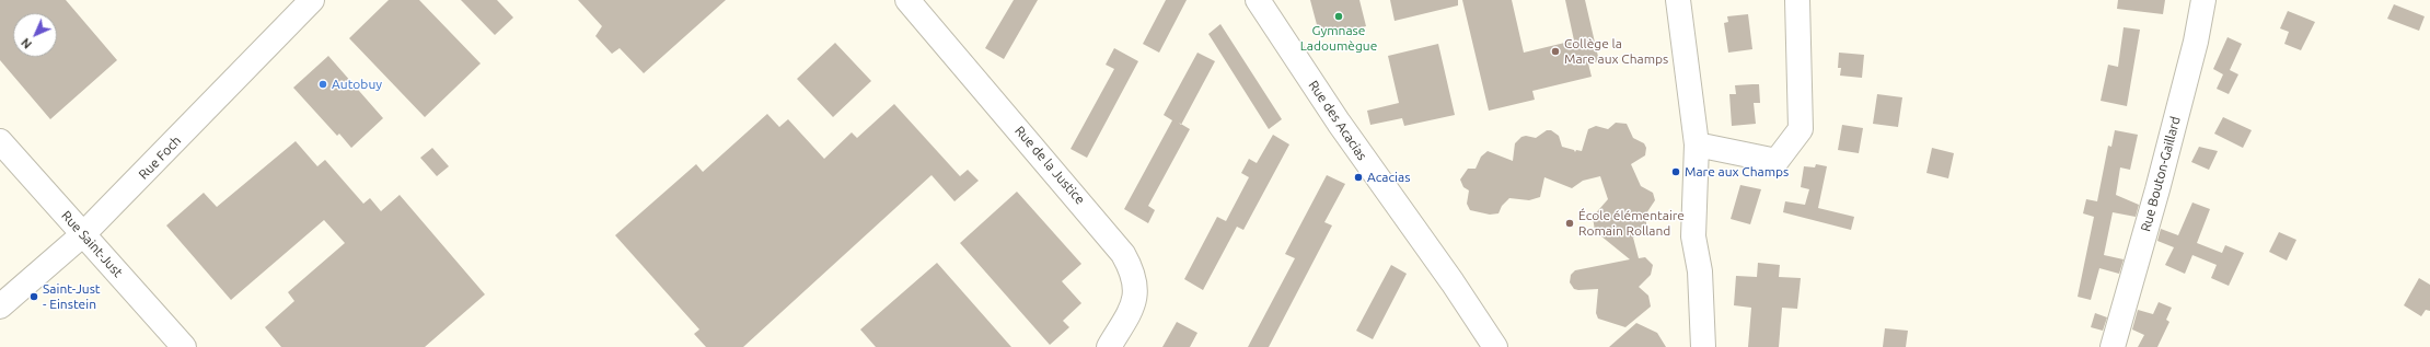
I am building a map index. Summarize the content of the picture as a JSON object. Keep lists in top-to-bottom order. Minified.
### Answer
{"streets":{"street":["Rue des Acacias","Rue Foch","Rue de la Justice","Rue Bouton-Gaillard","Rue Saint-Just"]},"crossings":[["Rue Foch","Rue Saint-Just"]],"places":["Gymnase Ladoumègue","Collège la Mare aux Champs","Autobuy","Mare aux Champs","Acacias","École élémentaire Romain Rolland","Saint-Just - Einstein"],"north":"bottom left"}
